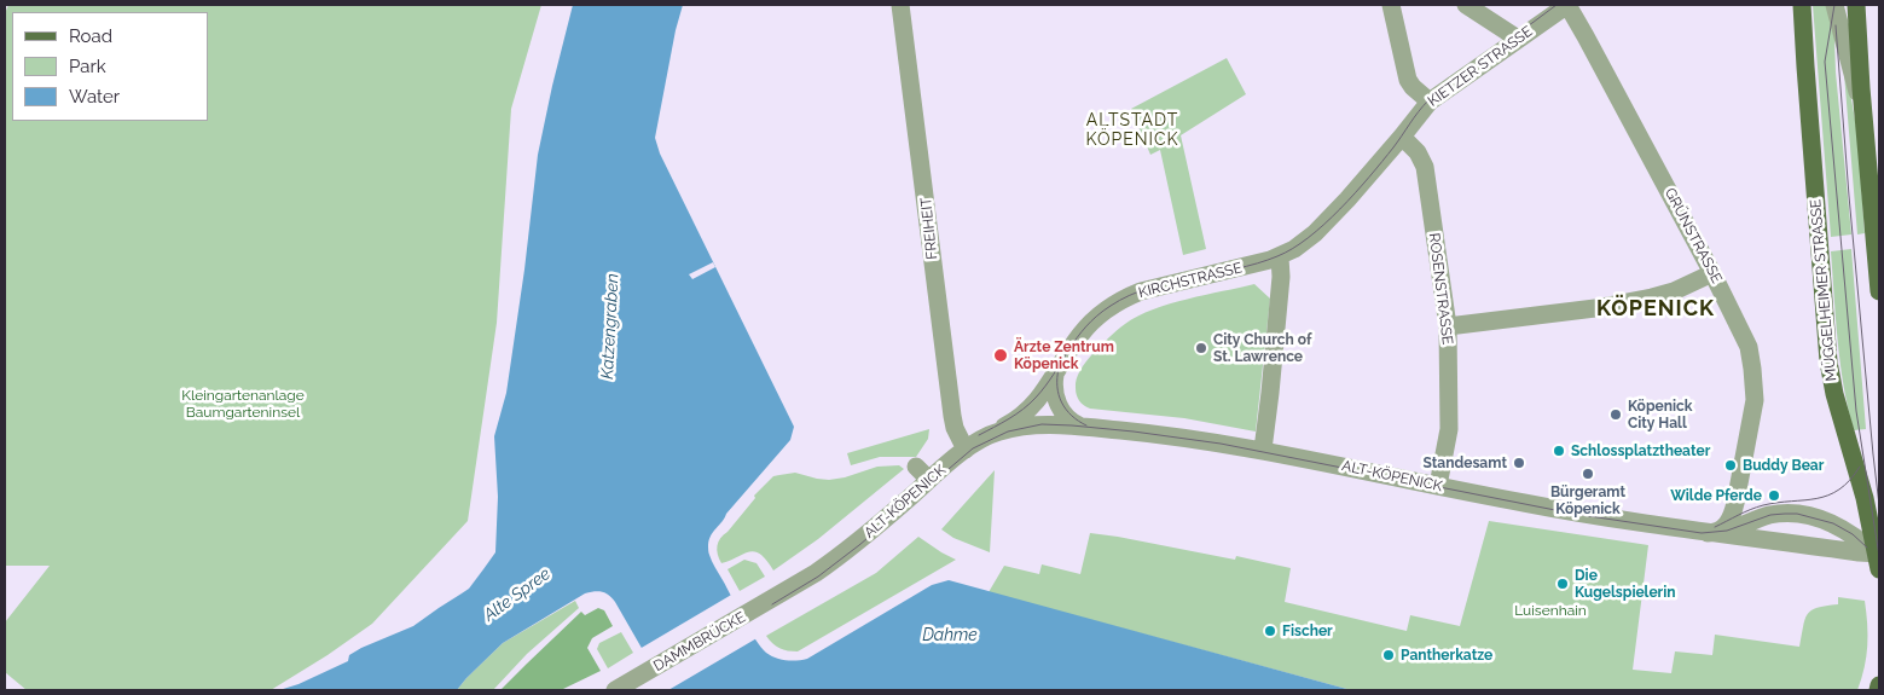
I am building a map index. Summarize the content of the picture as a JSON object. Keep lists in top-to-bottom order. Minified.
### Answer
{"streets":{"main road":["MÜGGELHEIMER STRASSE"],"street":["KIETZER STRASSE","FREIHEIT","GRÜNSTRASSE","KIRCHSTRASSE","ROSENSTRASSE","ALT-KÖPENICK","DAMMBRÜCKE"]},"crossings":[["KIETZER STRASSE","GRÜNSTRASSE"],["KIETZER STRASSE","KIRCHSTRASSE"],["KIETZER STRASSE","ROSENSTRASSE"],["FREIHEIT","ALT-KÖPENICK"],["GRÜNSTRASSE","ALT-KÖPENICK"],["KIRCHSTRASSE","ROSENSTRASSE"],["KIRCHSTRASSE","ALT-KÖPENICK"],["ROSENSTRASSE","ALT-KÖPENICK"],["MÜGGELHEIMER STRASSE","ALT-KÖPENICK"],["ALT-KÖPENICK","DAMMBRÜCKE"]],"districts":["ALTSTADT KÖPENICK","KÖPENICK"],"water":["Katzengraben","Alte Spree","Dahme"],"parks":["Kleingartenanlage Baumgarteninsel","Luisenhain"],"places":["City Church of St. Lawrence","Ärzte Zentrum Köpenick","Köpenick City Hall","Schlossplatztheater","Standesamt","Buddy Bear","Bürgeramt Köpenick","Wilde Pferde","Die Kugelspielerin","Fischer","Pantherkatze"],"legend":["Road","Park","Water"]}
